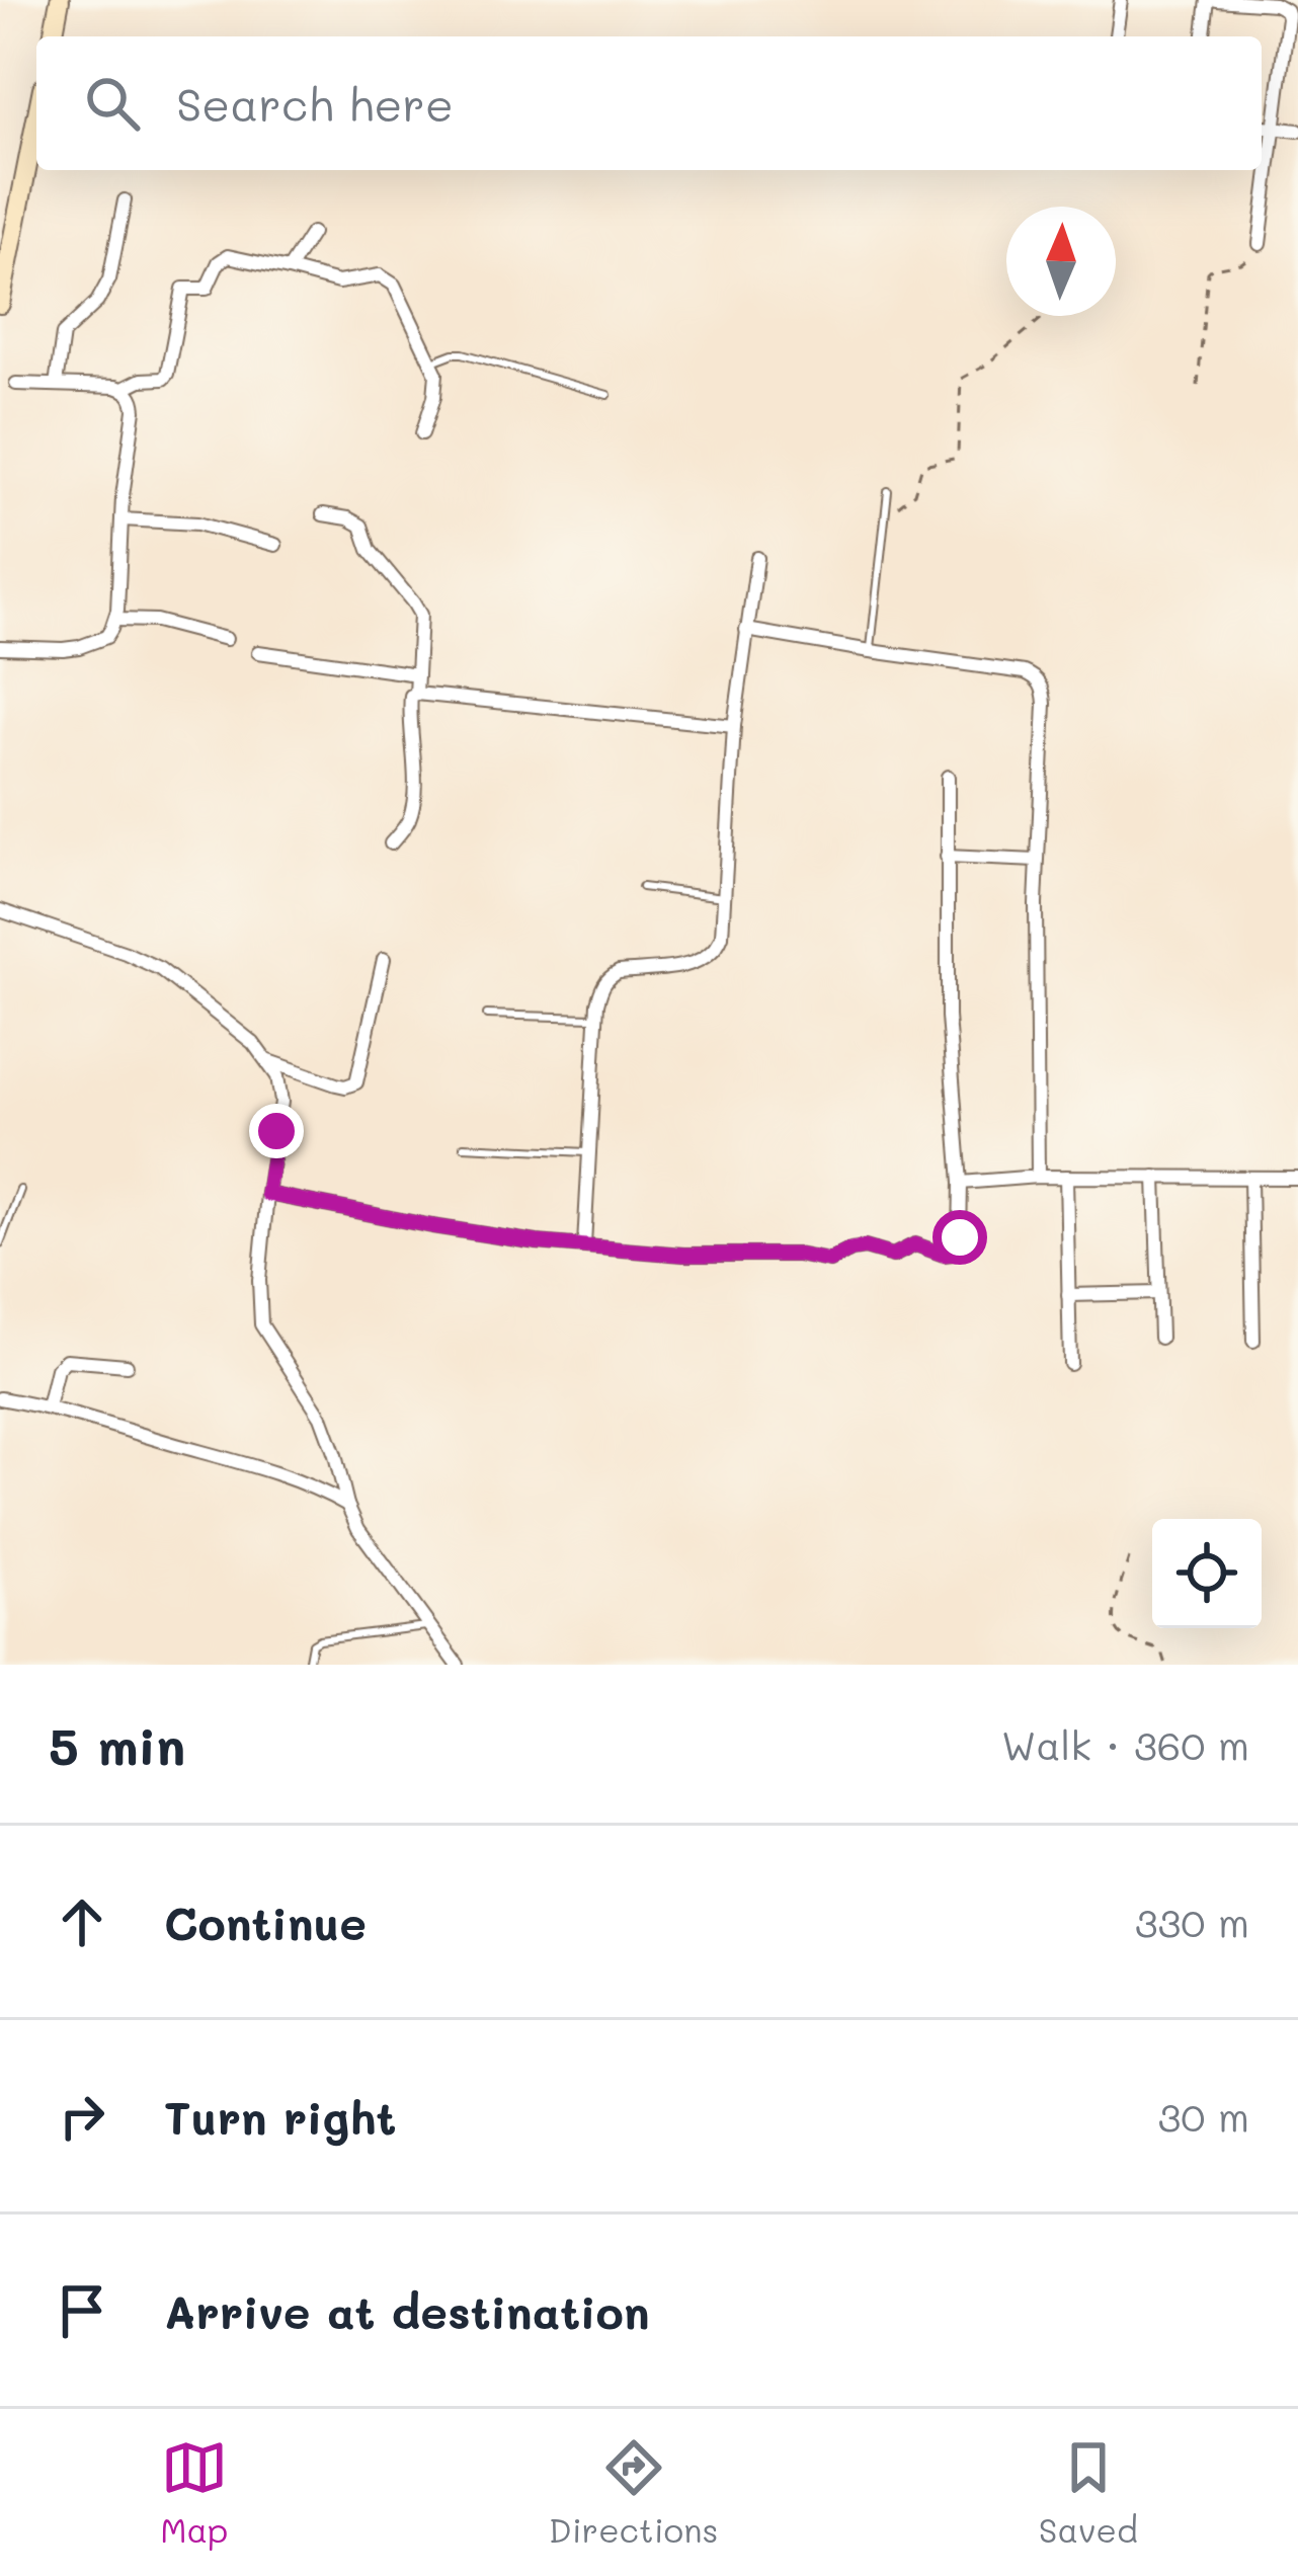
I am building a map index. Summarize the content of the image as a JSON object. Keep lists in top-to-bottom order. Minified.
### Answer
{"north":"top","page":{"search":"Search here","heading":["5 min","Walk · 360 m"],"list":[["Continue","330 m"],["Turn right","30 m"],"Arrive at destination"],"nav":["Map","Directions","Saved"]}}
